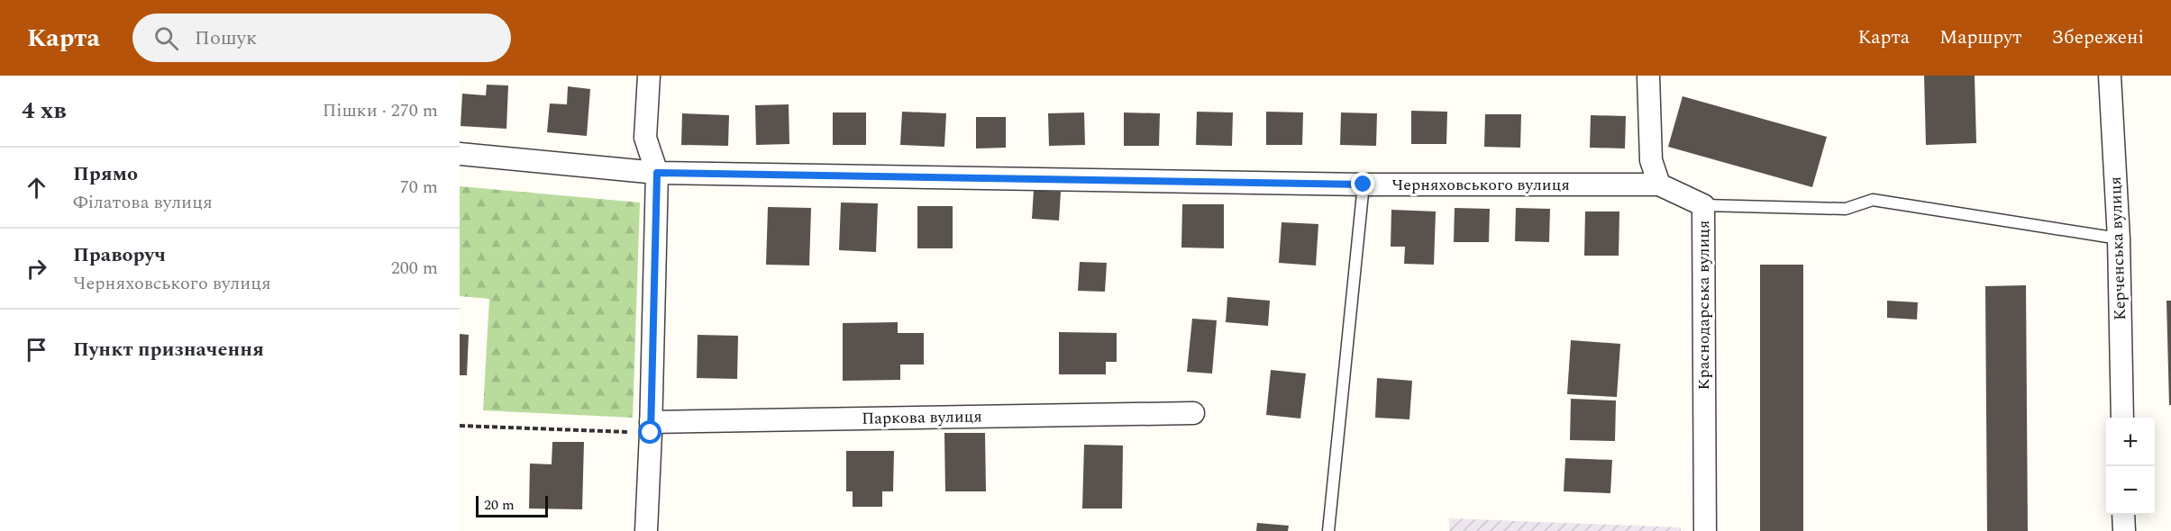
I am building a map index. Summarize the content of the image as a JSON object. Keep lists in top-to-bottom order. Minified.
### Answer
{"streets":{"street":["Черняховського вулиця","Керченська вулиця","Краснодарська вулиця","Паркова вулиця"]},"crossings":[["Черняховського вулиця","Краснодарська вулиця"]],"scale_bar":"20 m","page":{"header":"Карта","search":"Пошук","nav":["Карта","Маршрут","Збережені"],"heading":["4 хв","Пішки · 270 m"],"list":[["Прямо","Філатова вулиця","70 m"],["Праворуч","Черняховського вулиця","200 m"],"Пункт призначення"],"map_buttons":["+","−"],"scale":"20 m"}}
